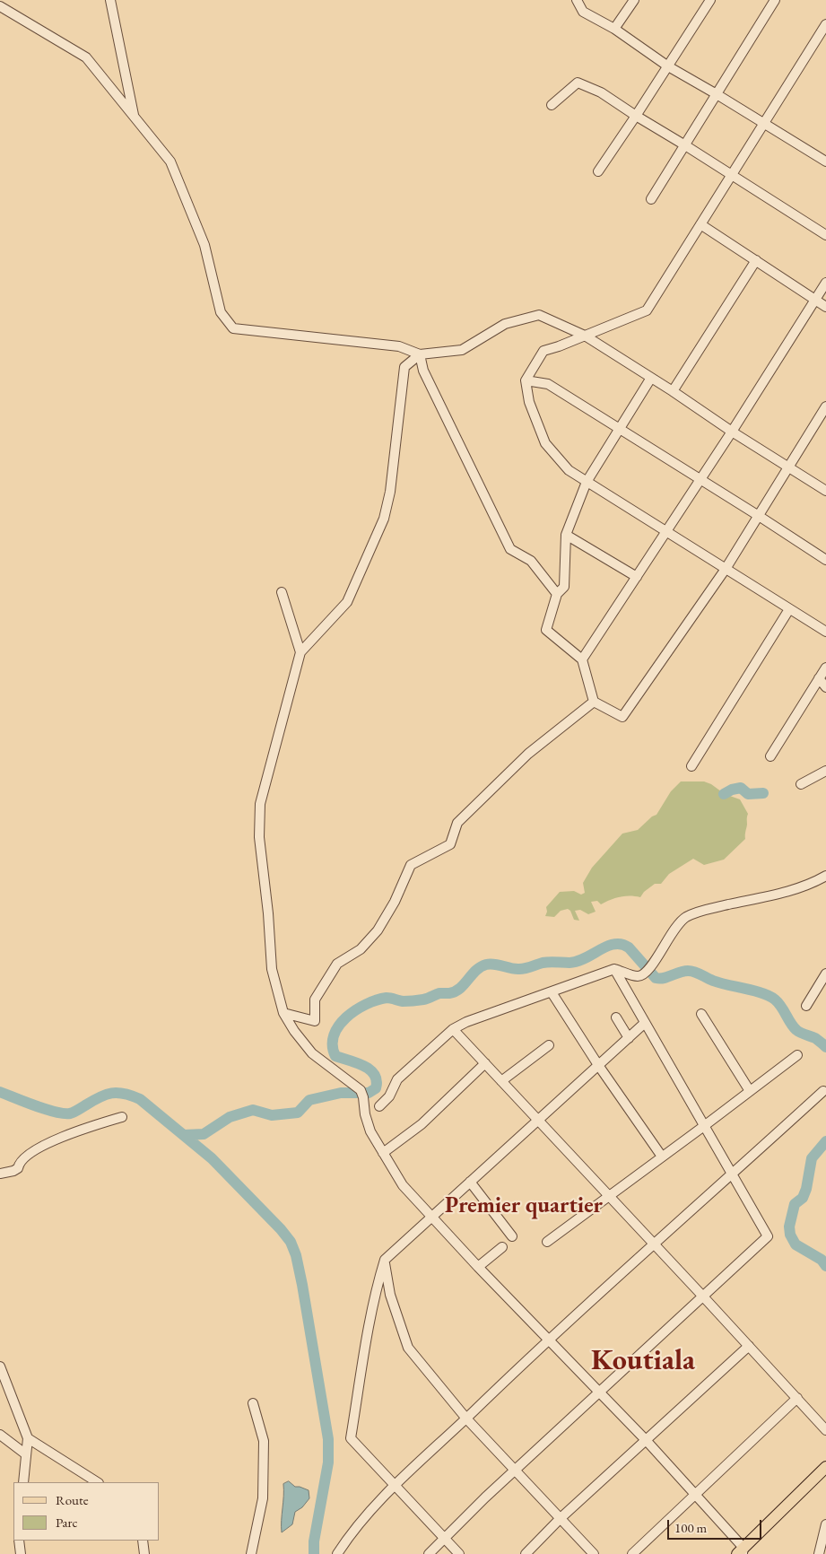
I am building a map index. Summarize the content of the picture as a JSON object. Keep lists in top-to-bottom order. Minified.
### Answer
{"districts":["Premier quartier","Koutiala"],"legend":["Route","Parc"],"scale_bar":"100 m"}
